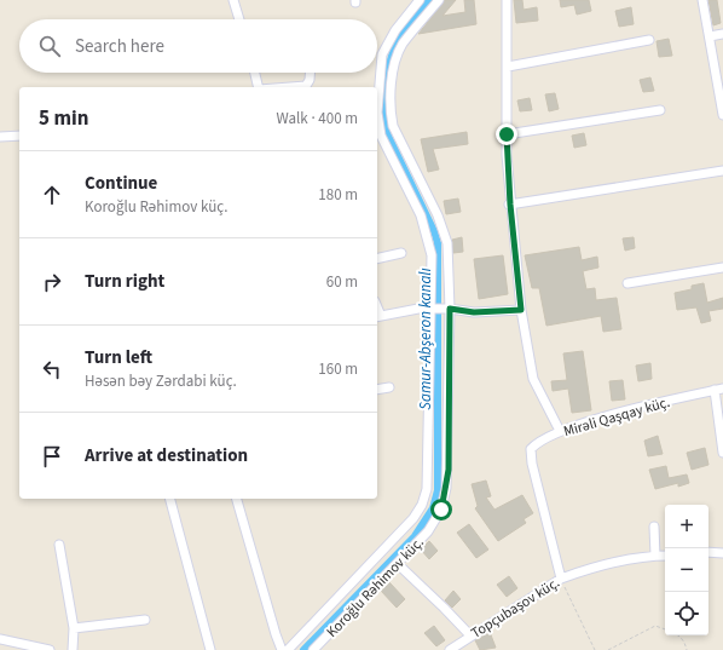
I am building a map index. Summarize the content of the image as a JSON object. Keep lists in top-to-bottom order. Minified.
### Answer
{"streets":{"street":["Mirəli Qaşqay küç.","Koroğlu Rəhimov küç.","Topçubaşov küç."]},"crossings":[["Mirəli Qaşqay küç.","Topçubaşov küç."]],"water":["Samur-Abşeron kanalı"],"page":{"search":"Search here","heading":["5 min","Walk · 400 m"],"list":[["Continue","Koroğlu Rəhimov küç.","180 m"],["Turn right","60 m"],["Turn left","Həsən bəy Zərdabi küç.","160 m"],"Arrive at destination"],"map_buttons":["+","−"]}}
